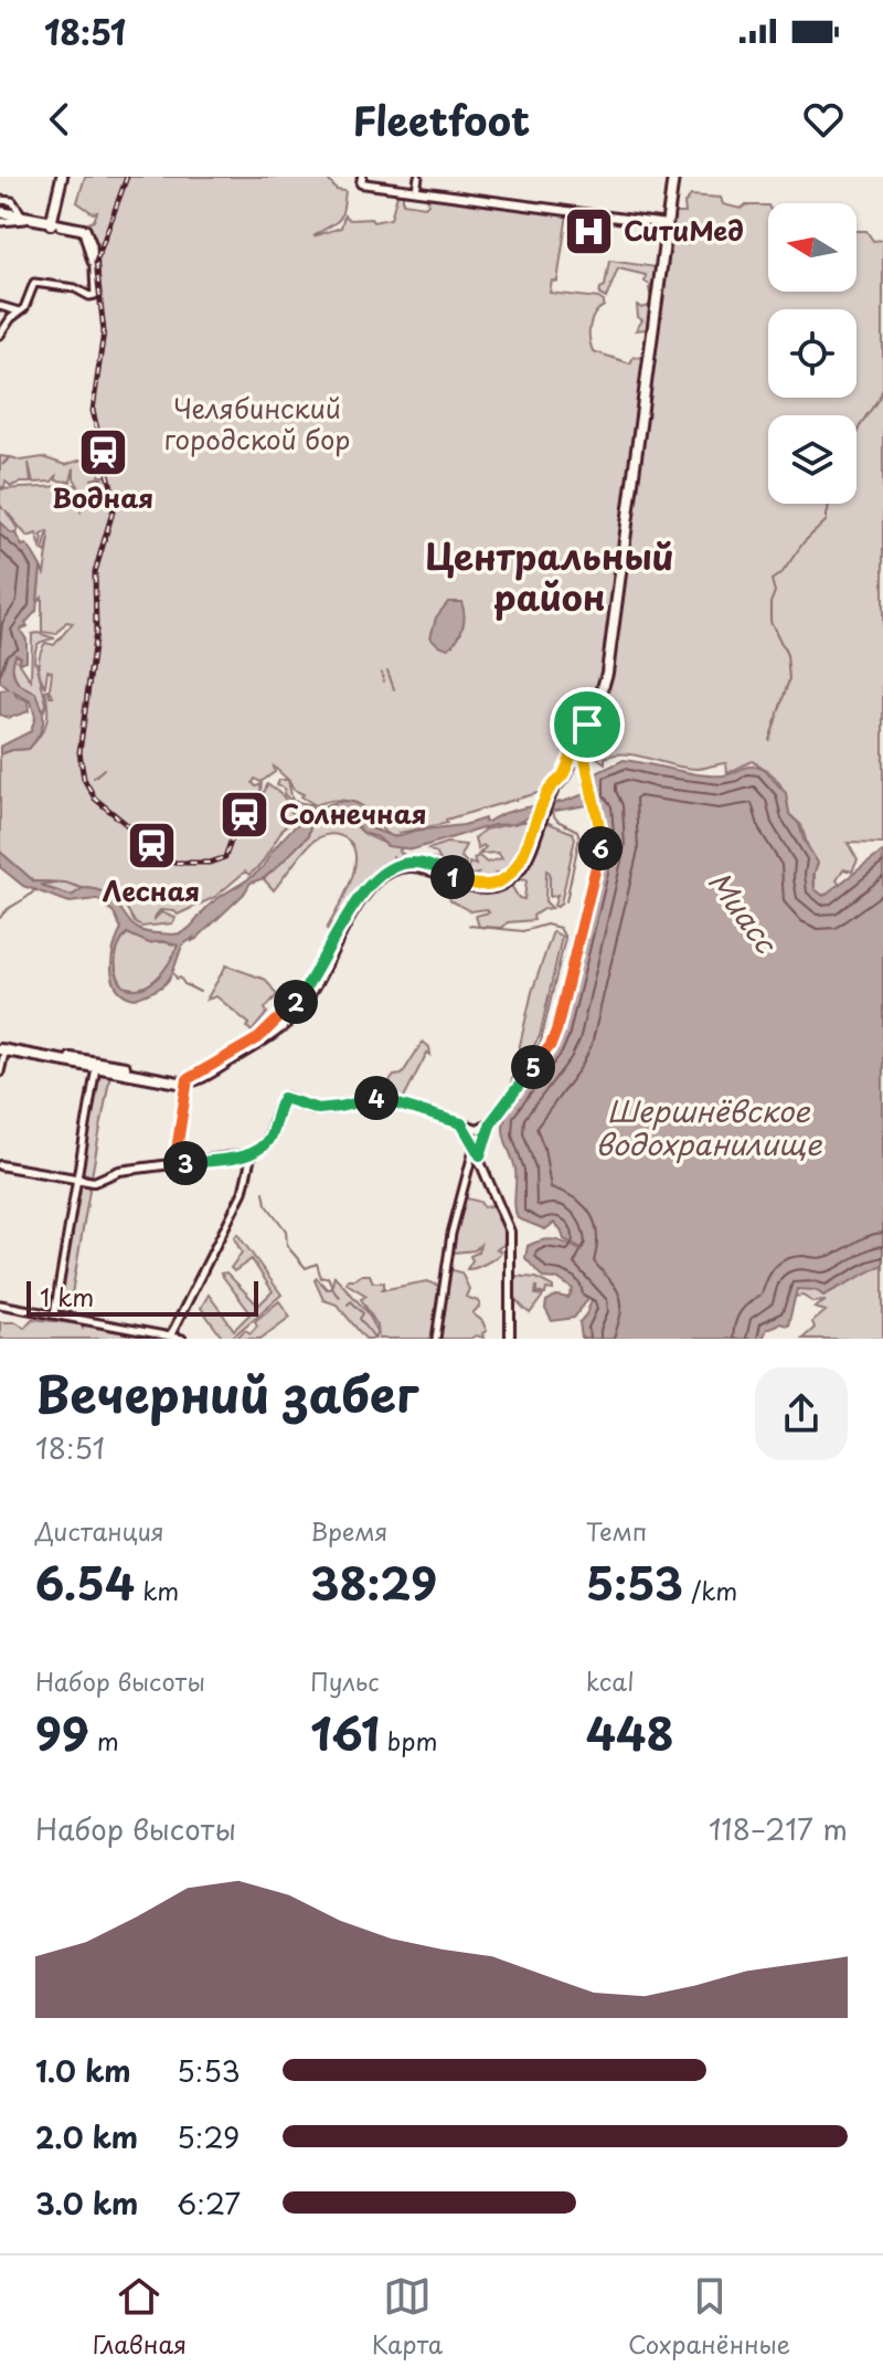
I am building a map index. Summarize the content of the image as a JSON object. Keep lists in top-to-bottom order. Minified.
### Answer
{"districts":["Центральный район"],"water":["Миасс","Шершнёвское водохранилище"],"parks":["Челябинский городской бор"],"places":{"hospital":["СитиМед"],"station":["Водная","Солнечная","Лесная"]},"scale_bar":"1 km","north":"left","page":{"status":"18:51","header":"Fleetfoot","pins":["6","1","2","5","4","3"],"scale":"1 km","heading":["Вечерний забег","18:51"],"stats":[["Дистанция","6.54 km"],["Время","38:29"],["Темп","5:53 /km"],["Набор высоты","99 m"],["Пульс","161 bpm"],["kcal","448"]],"chart":["Набор высоты","118–217 m"],"list":[{"name":"1.0 km","note":"5:53"},{"name":"2.0 km","note":"5:29"},{"name":"3.0 km","note":"6:27"}],"tabs":["Главная","Карта","Сохранённые"]}}
